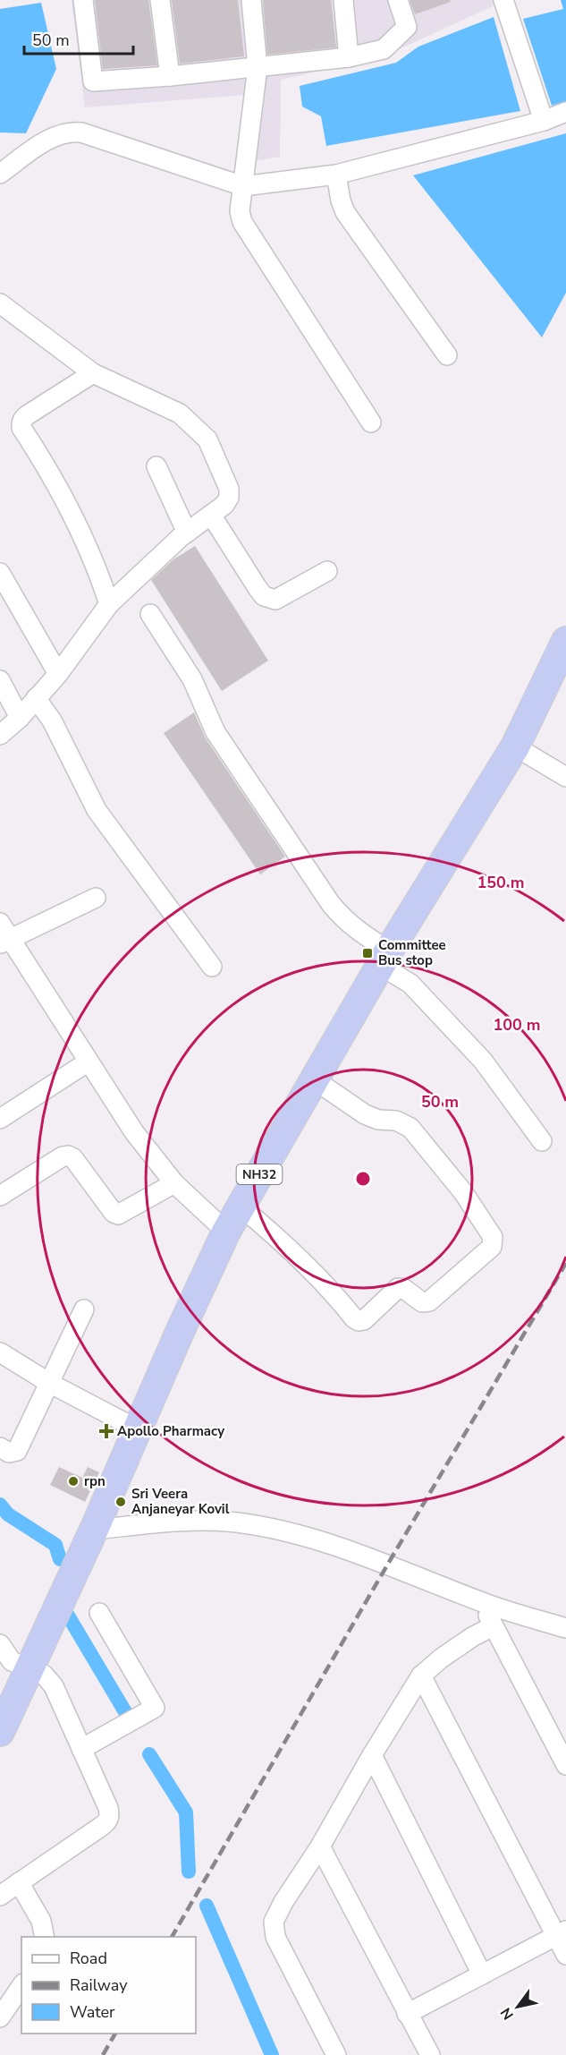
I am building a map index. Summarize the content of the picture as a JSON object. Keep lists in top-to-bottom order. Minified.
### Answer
{"streets":{"highway":["NH32"]},"places":{"transit":["Committee Bus stop"],"health":["Apollo Pharmacy"],"other":["rpn","Sri Veera Anjaneyar Kovil"]},"legend":["Road","Railway","Water"],"scale_bar":"50 m","north":"bottom left","rings":["150 m","100 m","50 m"]}
